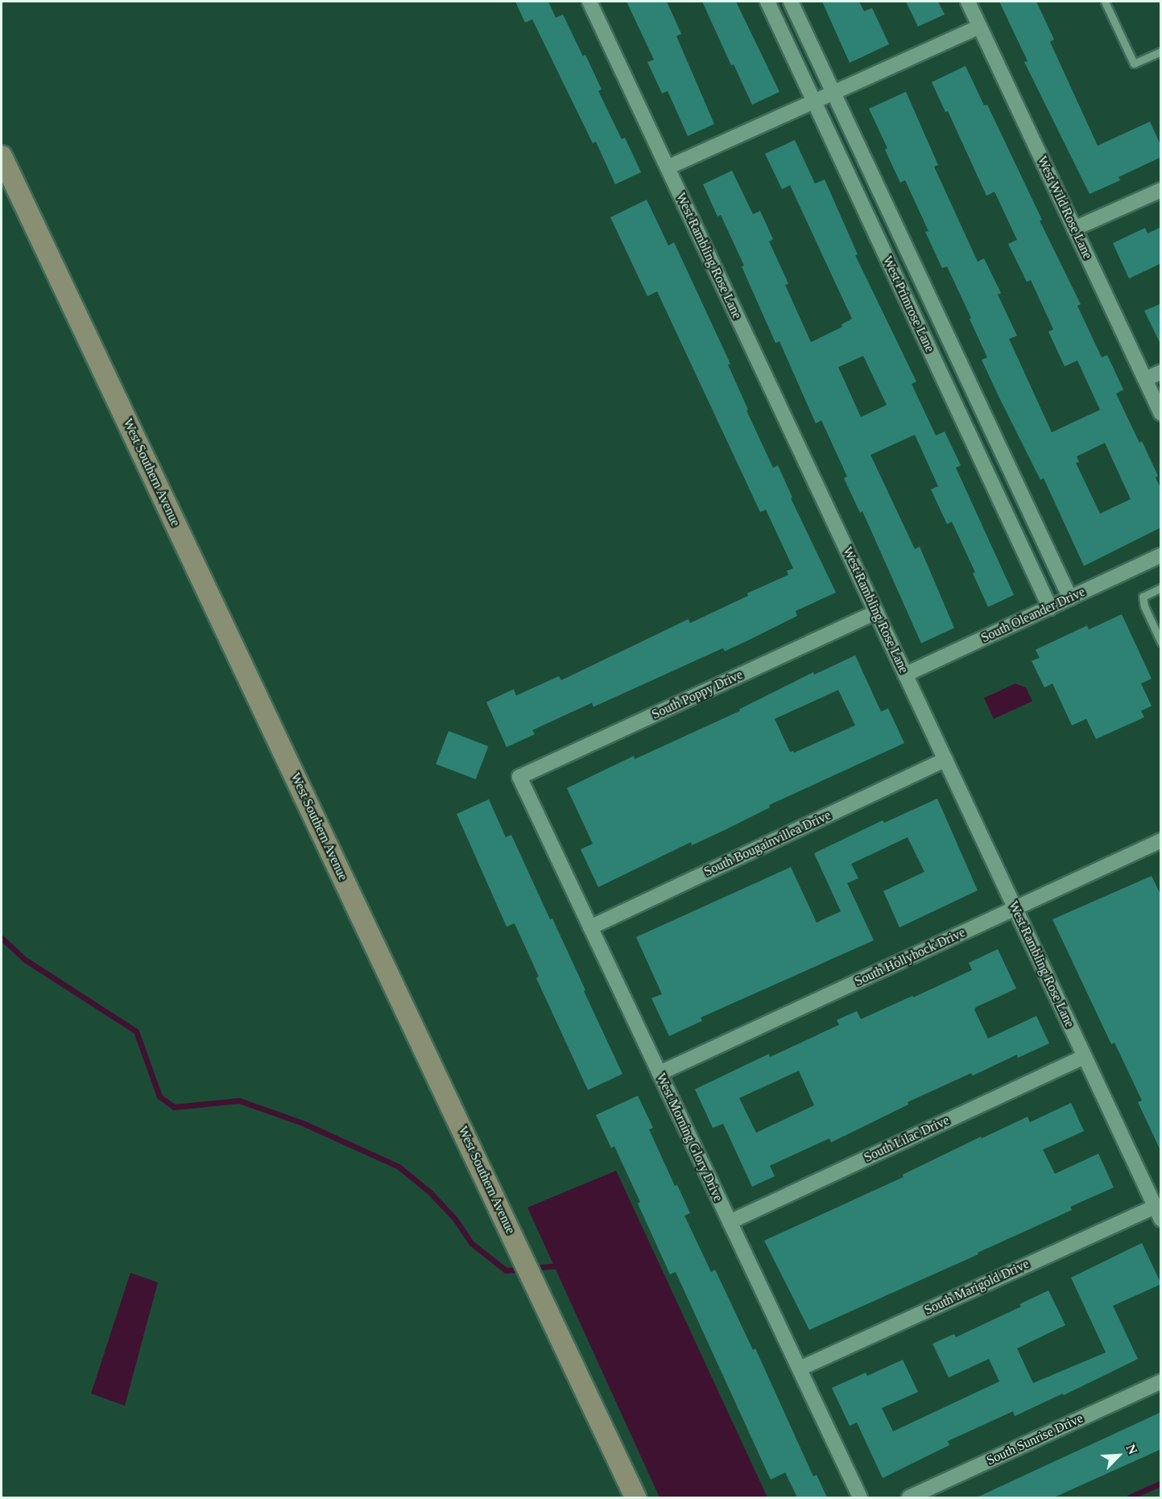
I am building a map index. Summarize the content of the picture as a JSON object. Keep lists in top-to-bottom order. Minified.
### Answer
{"streets":{"main road":["West Southern Avenue"],"street":["West Wild Rose Lane","West Rambling Rose Lane","West Primrose Lane","South Oleander Drive","South Poppy Drive","South Bougainvillea Drive","South Hollyhock Drive","West Morning Glory Drive","South Lilac Drive","South Marigold Drive","South Sunrise Drive"]},"crossings":[["West Rambling Rose Lane","South Oleander Drive"],["West Rambling Rose Lane","South Poppy Drive"],["West Rambling Rose Lane","South Bougainvillea Drive"],["West Rambling Rose Lane","South Hollyhock Drive"],["West Rambling Rose Lane","South Lilac Drive"],["West Rambling Rose Lane","South Marigold Drive"],["West Primrose Lane","South Oleander Drive"],["South Poppy Drive","West Morning Glory Drive"],["South Bougainvillea Drive","West Morning Glory Drive"],["South Hollyhock Drive","West Morning Glory Drive"],["West Morning Glory Drive","South Lilac Drive"],["West Morning Glory Drive","South Marigold Drive"]],"north":"top right"}
